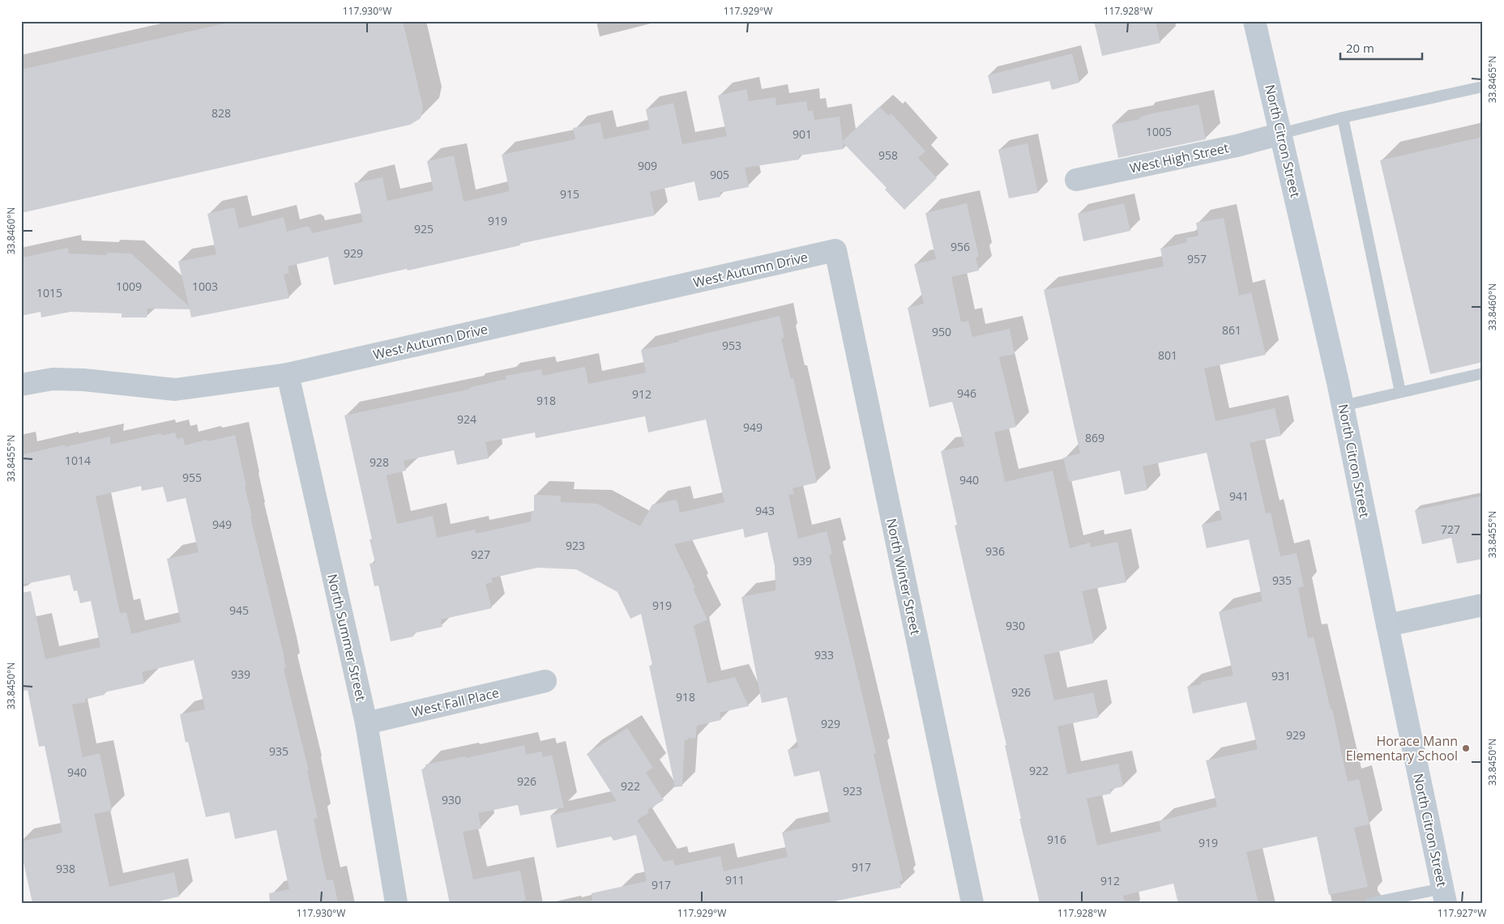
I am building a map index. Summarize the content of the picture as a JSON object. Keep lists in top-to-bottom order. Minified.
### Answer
{"streets":{"street":["North Citron Street","West High Street","West Autumn Drive","North Winter Street","North Summer Street","West Fall Place"]},"crossings":[["North Citron Street","West High Street"],["West Autumn Drive","North Winter Street"],["West Autumn Drive","North Summer Street"],["North Summer Street","West Fall Place"]],"places":["Horace Mann Elementary School"],"house_numbers":["828","1005","901","958","909","905","915","919","925","956","929","957","1009","1003","1015","861","950","953","801","946","912","918","924","949","869","1014","928","955","940","941","943","949","727","923","936","927","939","935","919","945","930","933","939","931","926","918","929","929","935","922","940","926","922","923","930","916","919","917","938","911","912","917"],"scale_bar":"20 m","coordinates":["117.930°W","117.929°W","117.928°W","33.8465°N","33.8460°N","33.8455°N","33.8450°N","117.927°W"]}
